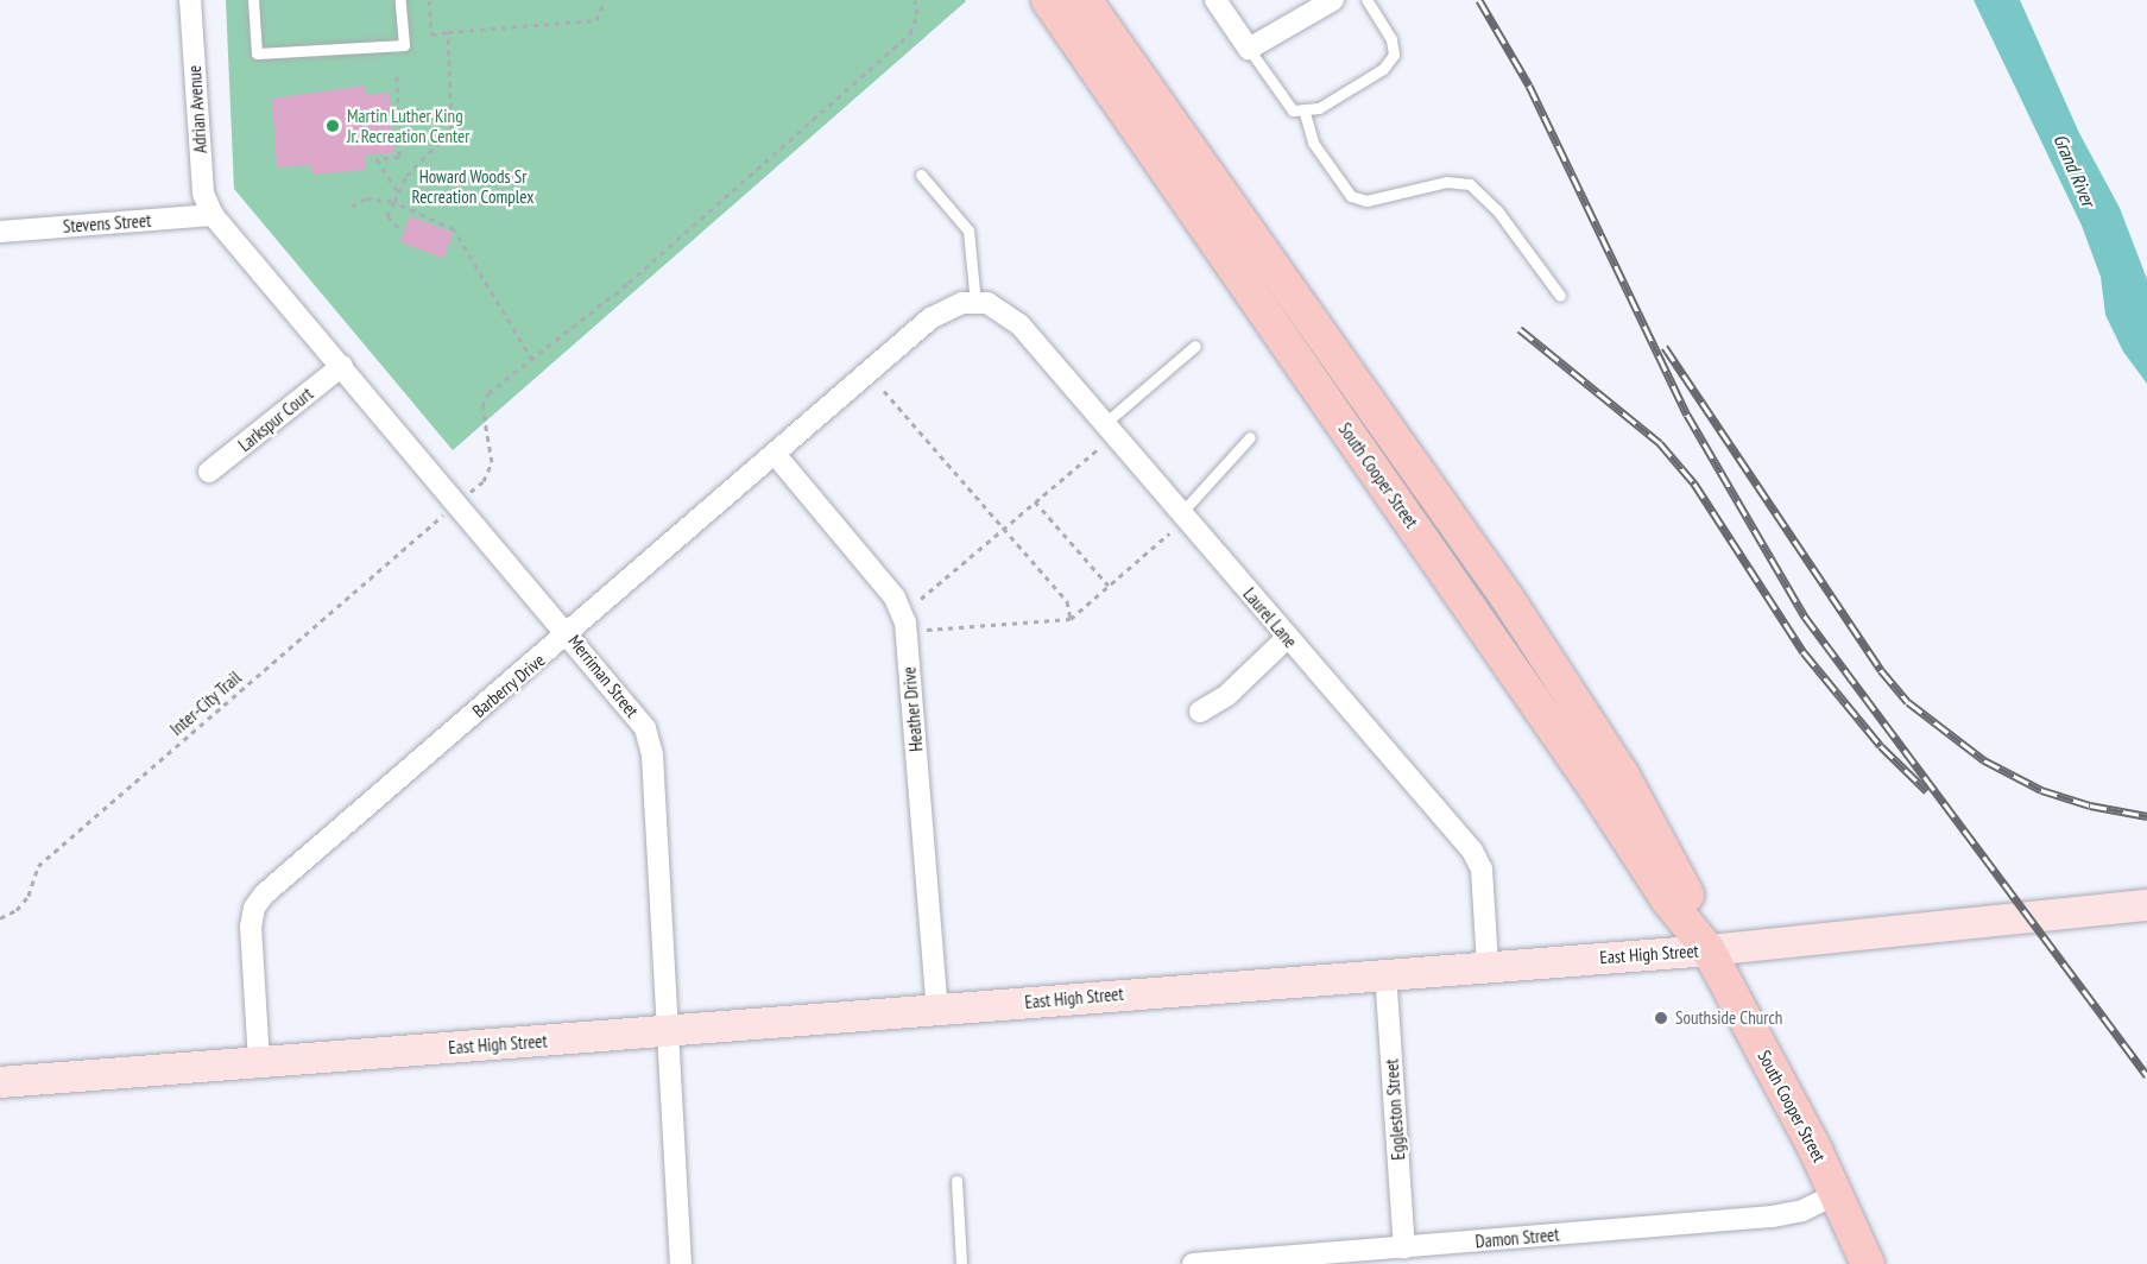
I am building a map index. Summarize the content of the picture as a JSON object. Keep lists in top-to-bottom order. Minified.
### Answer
{"streets":{"main road":["South Cooper Street"],"street":["Adrian Avenue","Stevens Street","Larkspur Court","Laurel Lane","Merriman Street","Barberry Drive","Heather Drive","East High Street","Eggleston Street","Damon Street"],"path":["Inter-City Trail"]},"crossings":[["Adrian Avenue","Stevens Street"],["Adrian Avenue","Merriman Street"],["Stevens Street","Merriman Street"],["Larkspur Court","Merriman Street"],["South Cooper Street","East High Street"],["South Cooper Street","Damon Street"],["Laurel Lane","Barberry Drive"],["Laurel Lane","East High Street"],["Merriman Street","Barberry Drive"],["Merriman Street","East High Street"],["Barberry Drive","Heather Drive"],["Barberry Drive","East High Street"],["Heather Drive","East High Street"],["East High Street","Eggleston Street"],["Eggleston Street","Damon Street"]],"water":["Grand River"],"parks":["Howard Woods Sr Recreation Complex"],"places":["Martin Luther King Jr. Recreation Center","Southside Church"]}
